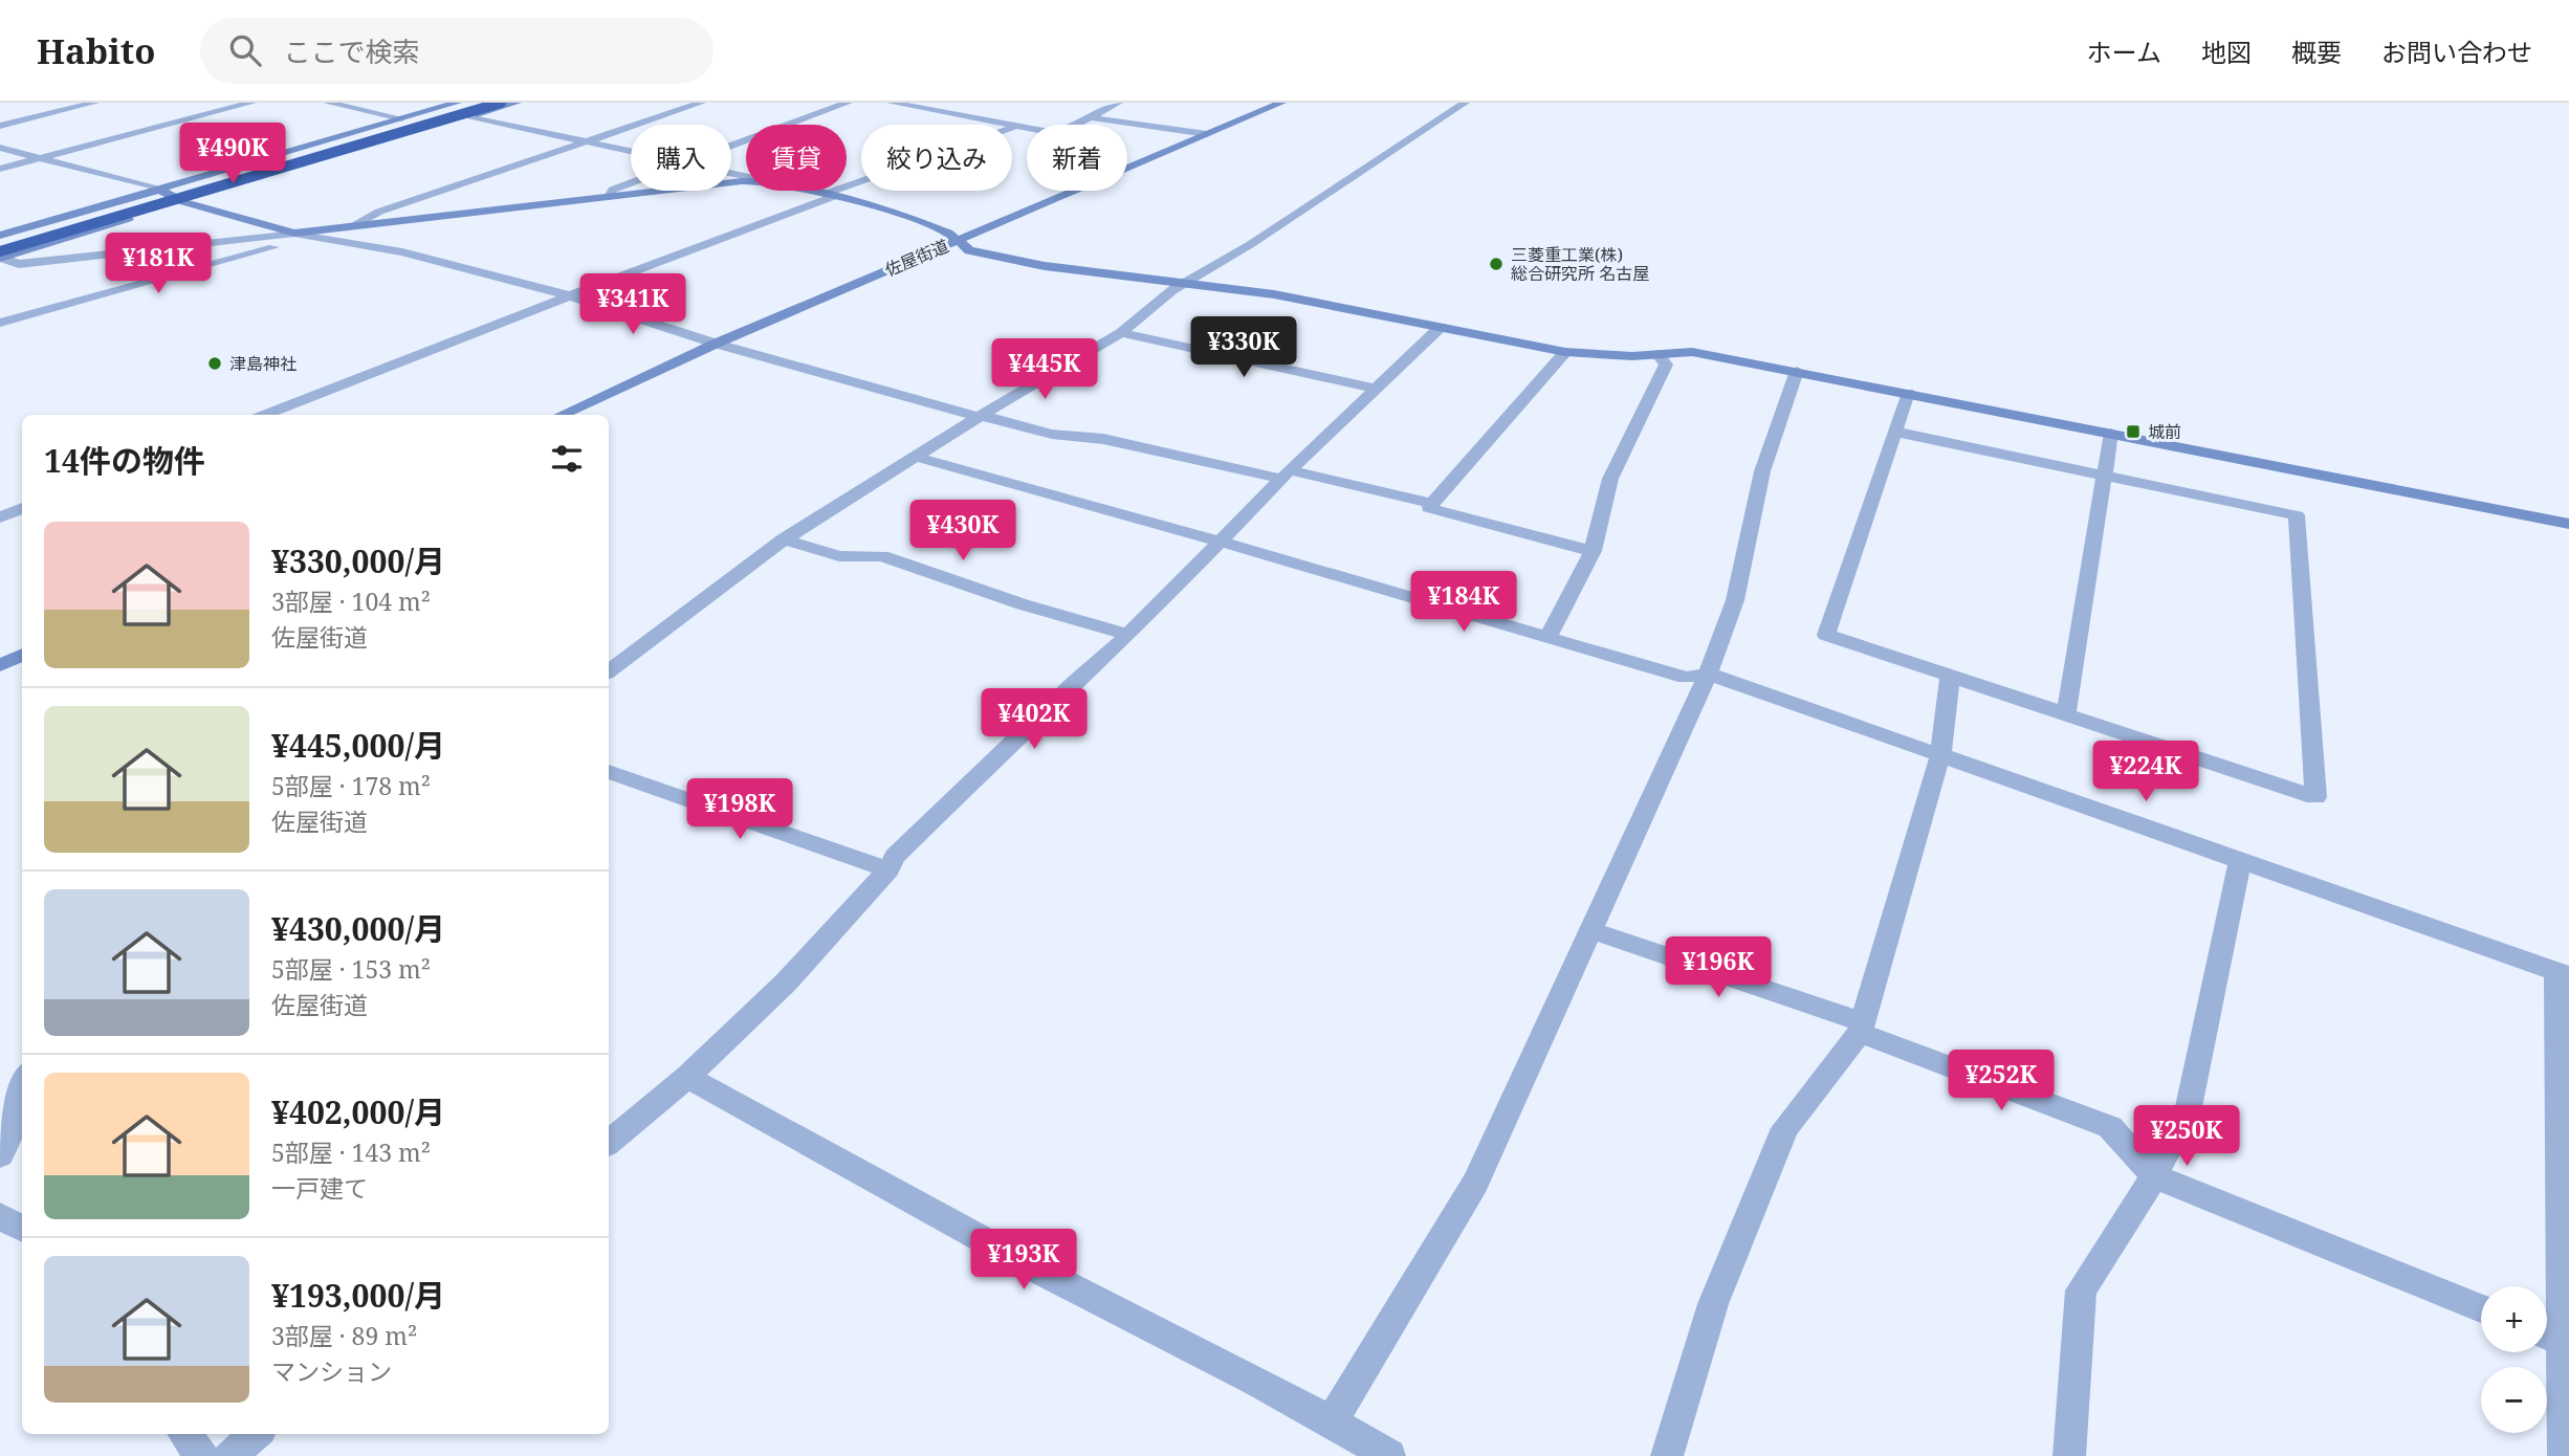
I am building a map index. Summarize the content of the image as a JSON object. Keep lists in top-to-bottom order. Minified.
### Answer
{"streets":{"street":["佐屋街道"]},"places":{"other":["三菱重工業(株) 総合研究所 名古屋","津島神社"],"transit":["城前"]},"page":{"header":"Habito","search":"ここで検索","nav":["ホーム","地図","概要","お問い合わせ"],"price":["¥490K","¥181K","¥341K","¥330K","¥445K","¥430K","¥184K","¥402K","¥224K","¥198K","¥196K","¥252K","¥250K","¥193K"],"chip":["購入","賃貸","絞り込み","新着"],"heading":"14件の物件","list":[{"name":"¥330,000/月","note":"3部屋 · 104 m² · 佐屋街道"},{"name":"¥445,000/月","note":"5部屋 · 178 m² · 佐屋街道"},{"name":"¥430,000/月","note":"5部屋 · 153 m² · 佐屋街道"},{"name":"¥402,000/月","note":"5部屋 · 143 m² · 一戸建て"},{"name":"¥193,000/月","note":"3部屋 · 89 m² · マンション"}],"map_buttons":["+","−"]}}
